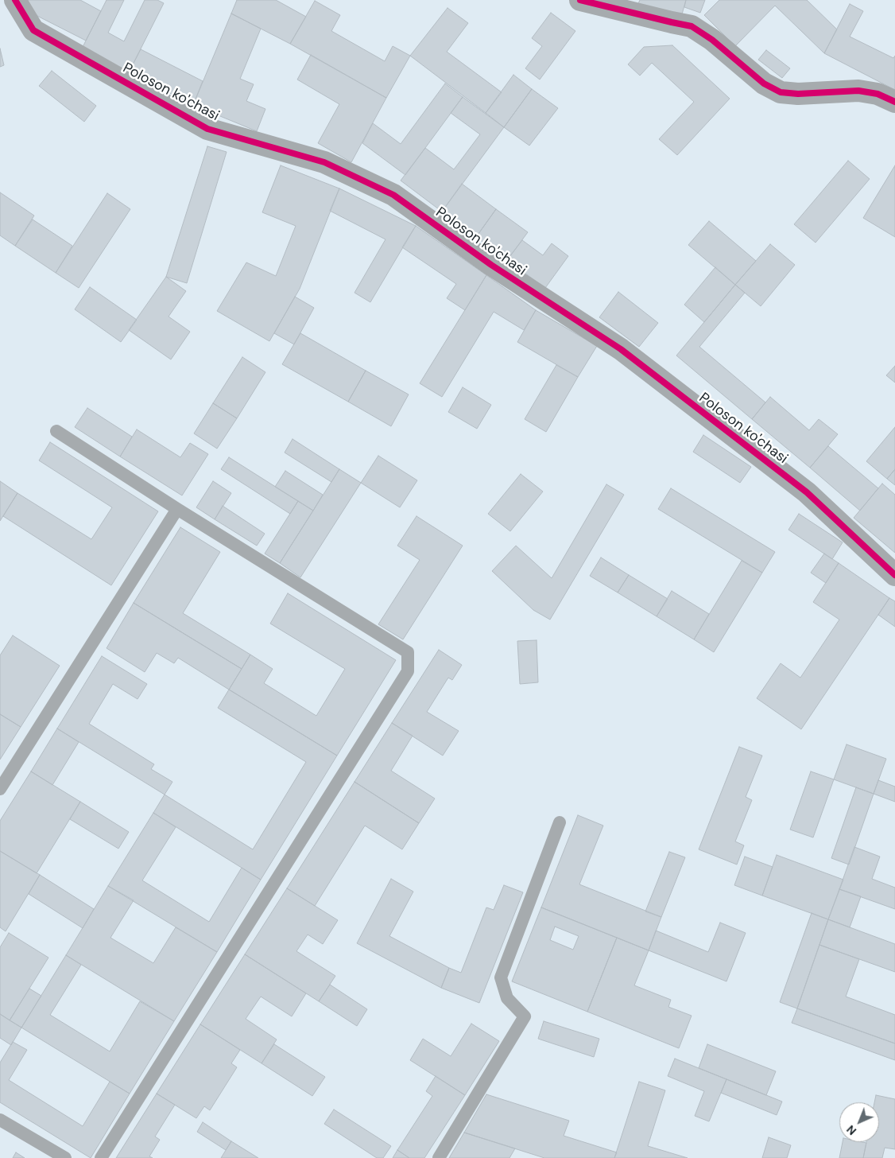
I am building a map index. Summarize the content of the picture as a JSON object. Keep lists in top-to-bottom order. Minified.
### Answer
{"streets":{"street":["Poloson ko'chasi"]},"north":"bottom left"}
